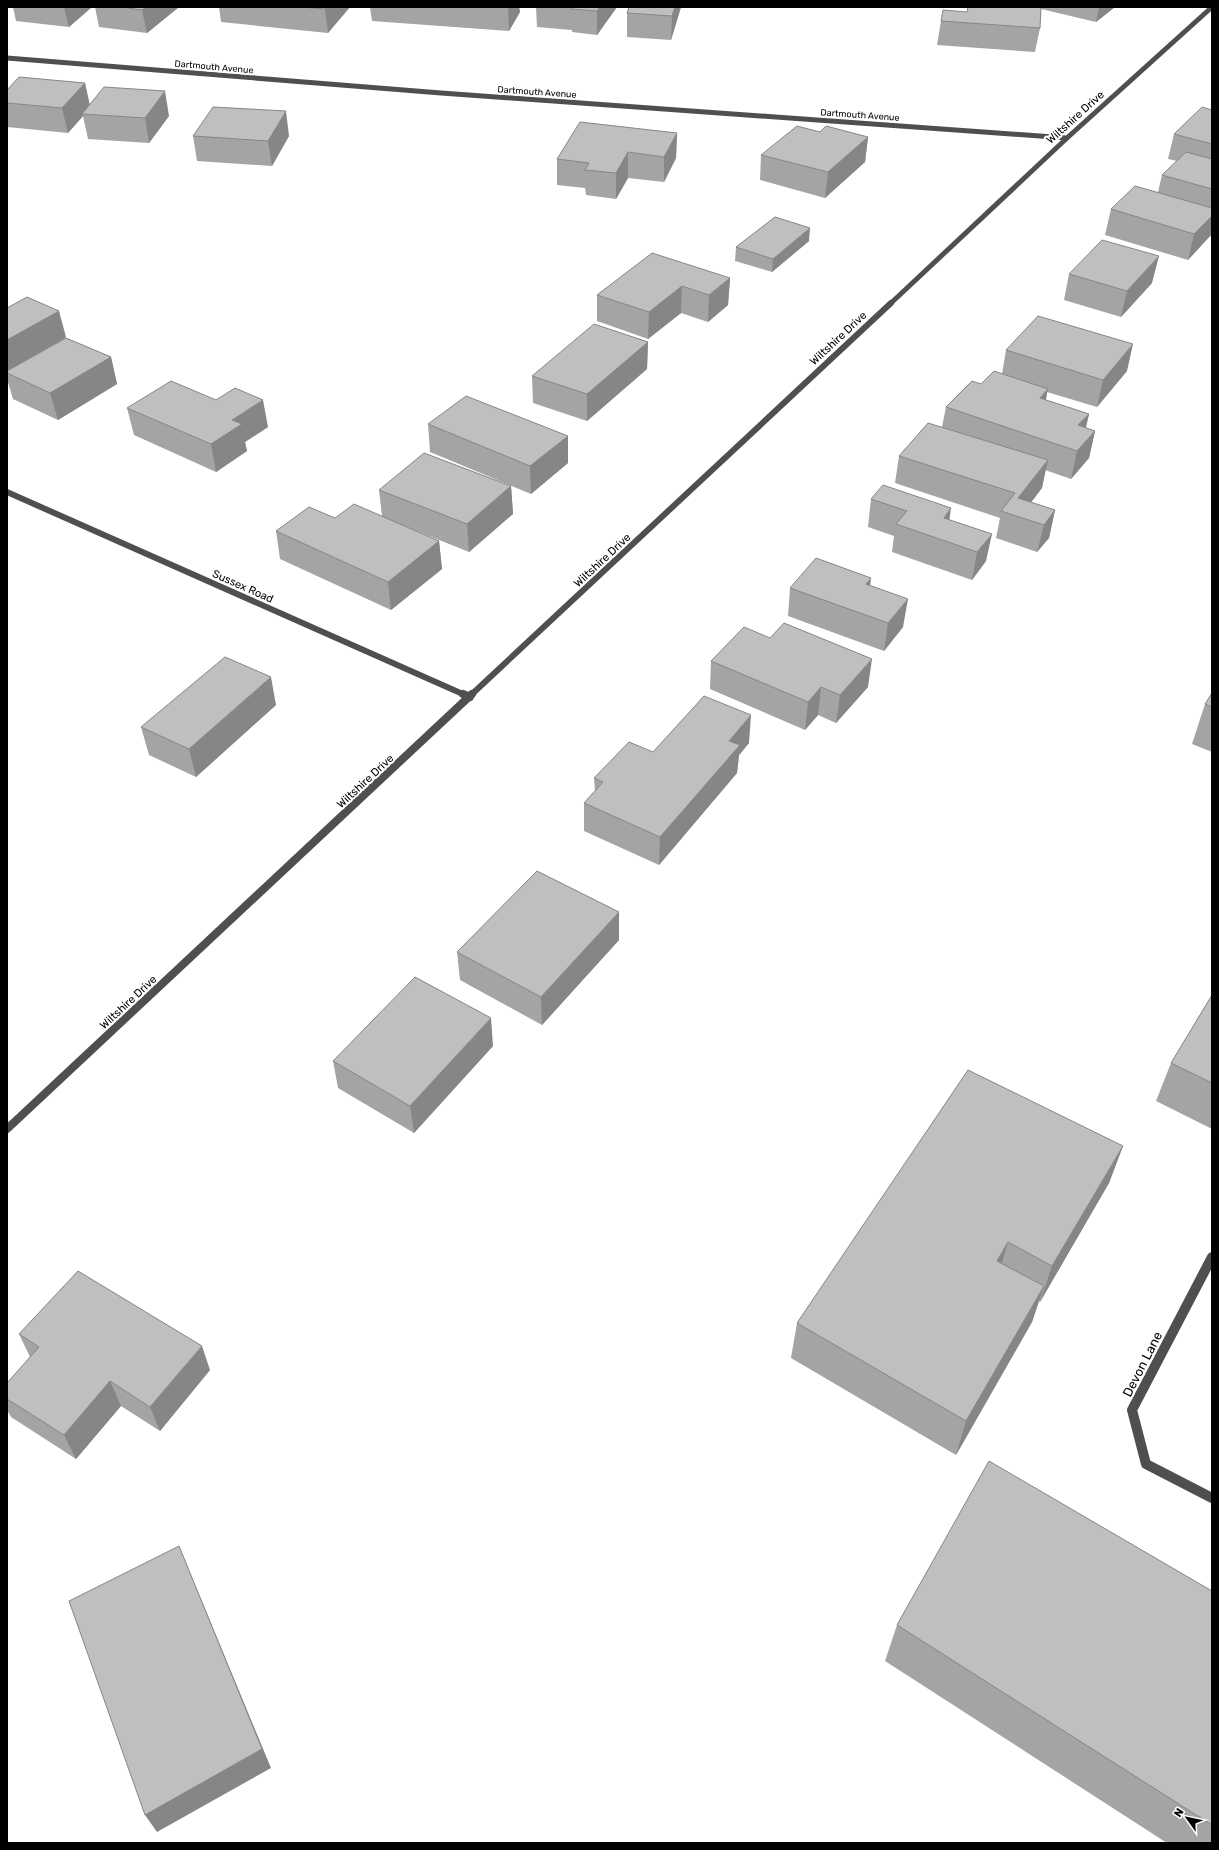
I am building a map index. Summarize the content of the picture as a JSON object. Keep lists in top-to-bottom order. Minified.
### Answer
{"streets":{"street":["Dartmouth Avenue","Wiltshire Drive","Sussex Road","Devon Lane"]},"crossings":[["Dartmouth Avenue","Wiltshire Drive"],["Wiltshire Drive","Sussex Road"]],"north":"top left"}
